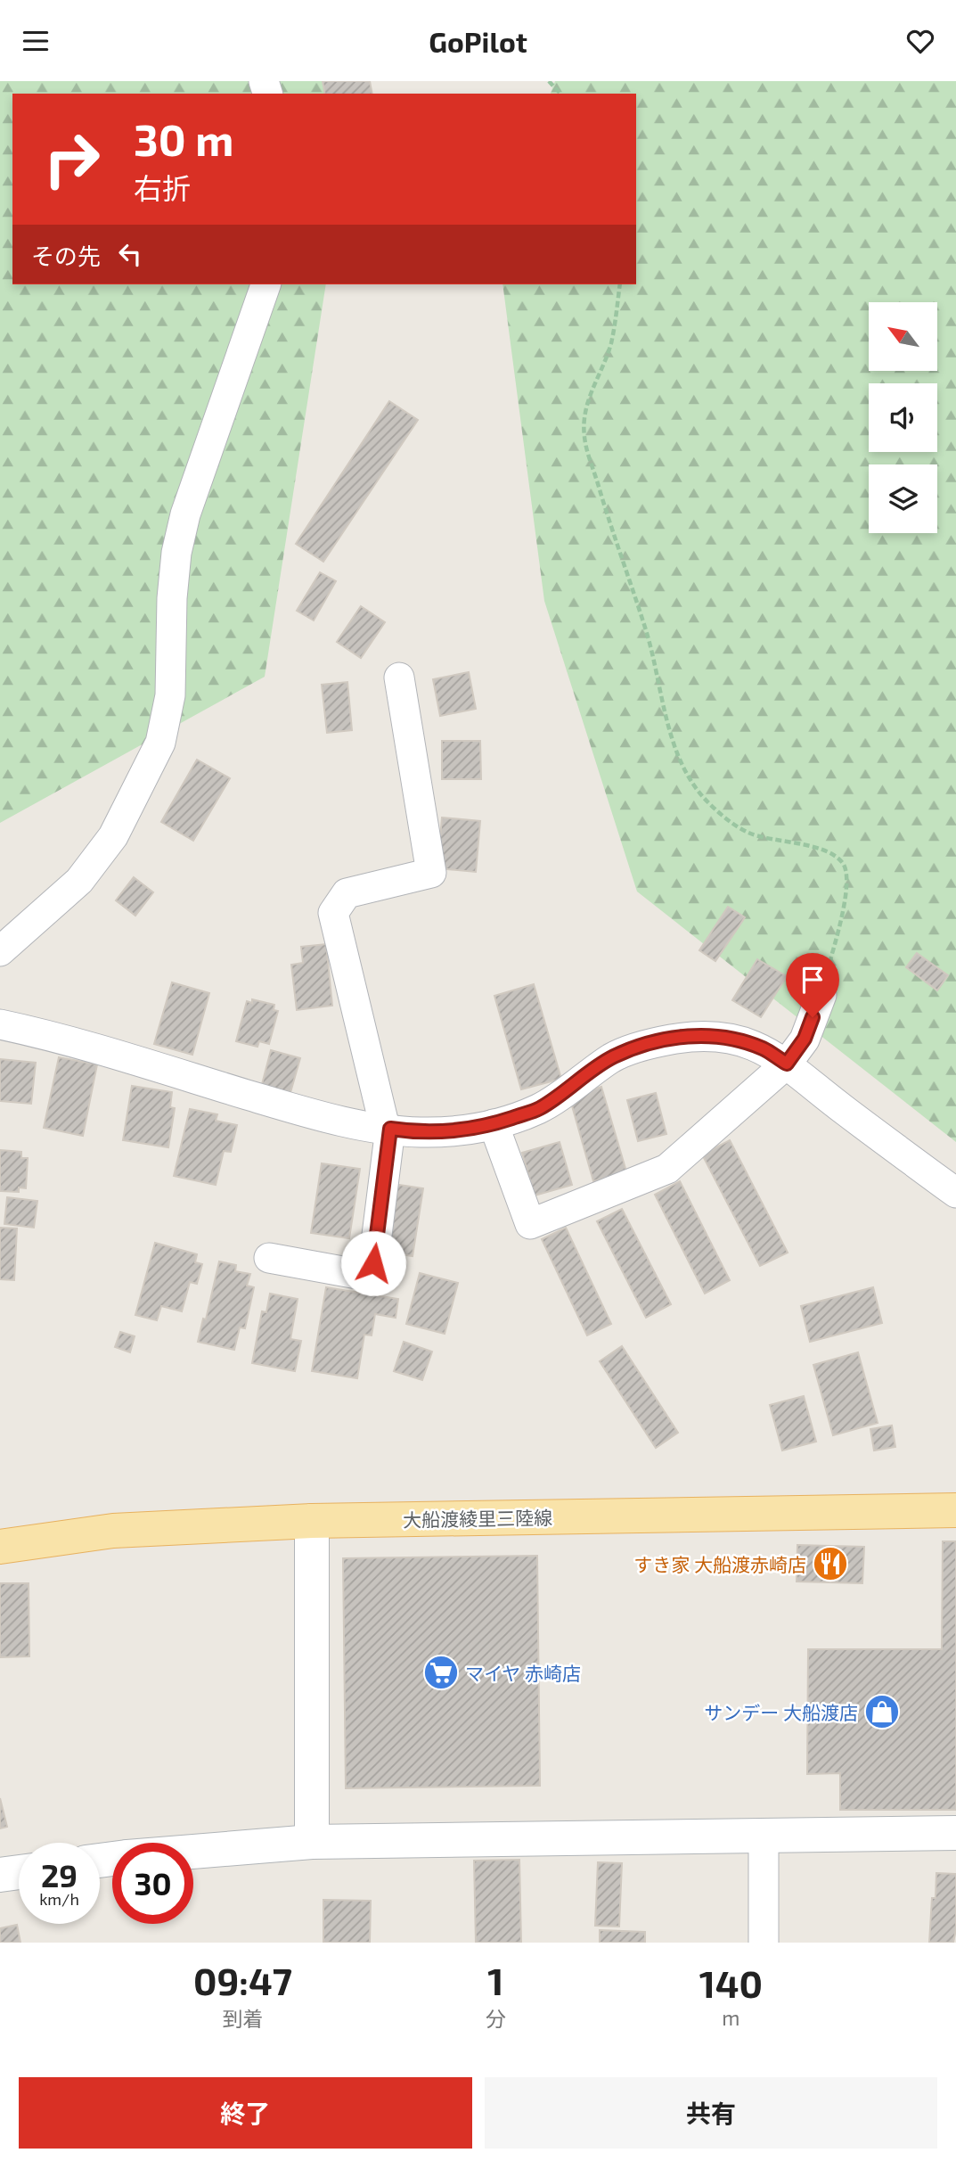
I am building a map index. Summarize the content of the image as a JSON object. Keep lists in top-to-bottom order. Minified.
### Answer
{"streets":{"main road":["大船渡綾里三陸線"]},"places":{"restaurant":["すき家 大船渡赤崎店"],"supermarket":["マイヤ 赤崎店"],"shop":["サンデー 大船渡店"]},"north":"top left","page":{"header":"GoPilot","turn":["30 m","右折"],"then":"その先","speed":"29 km/h","limit":"30","eta":["09:47","到着","1","分","140","m"],"buttons":["終了","共有"]}}
